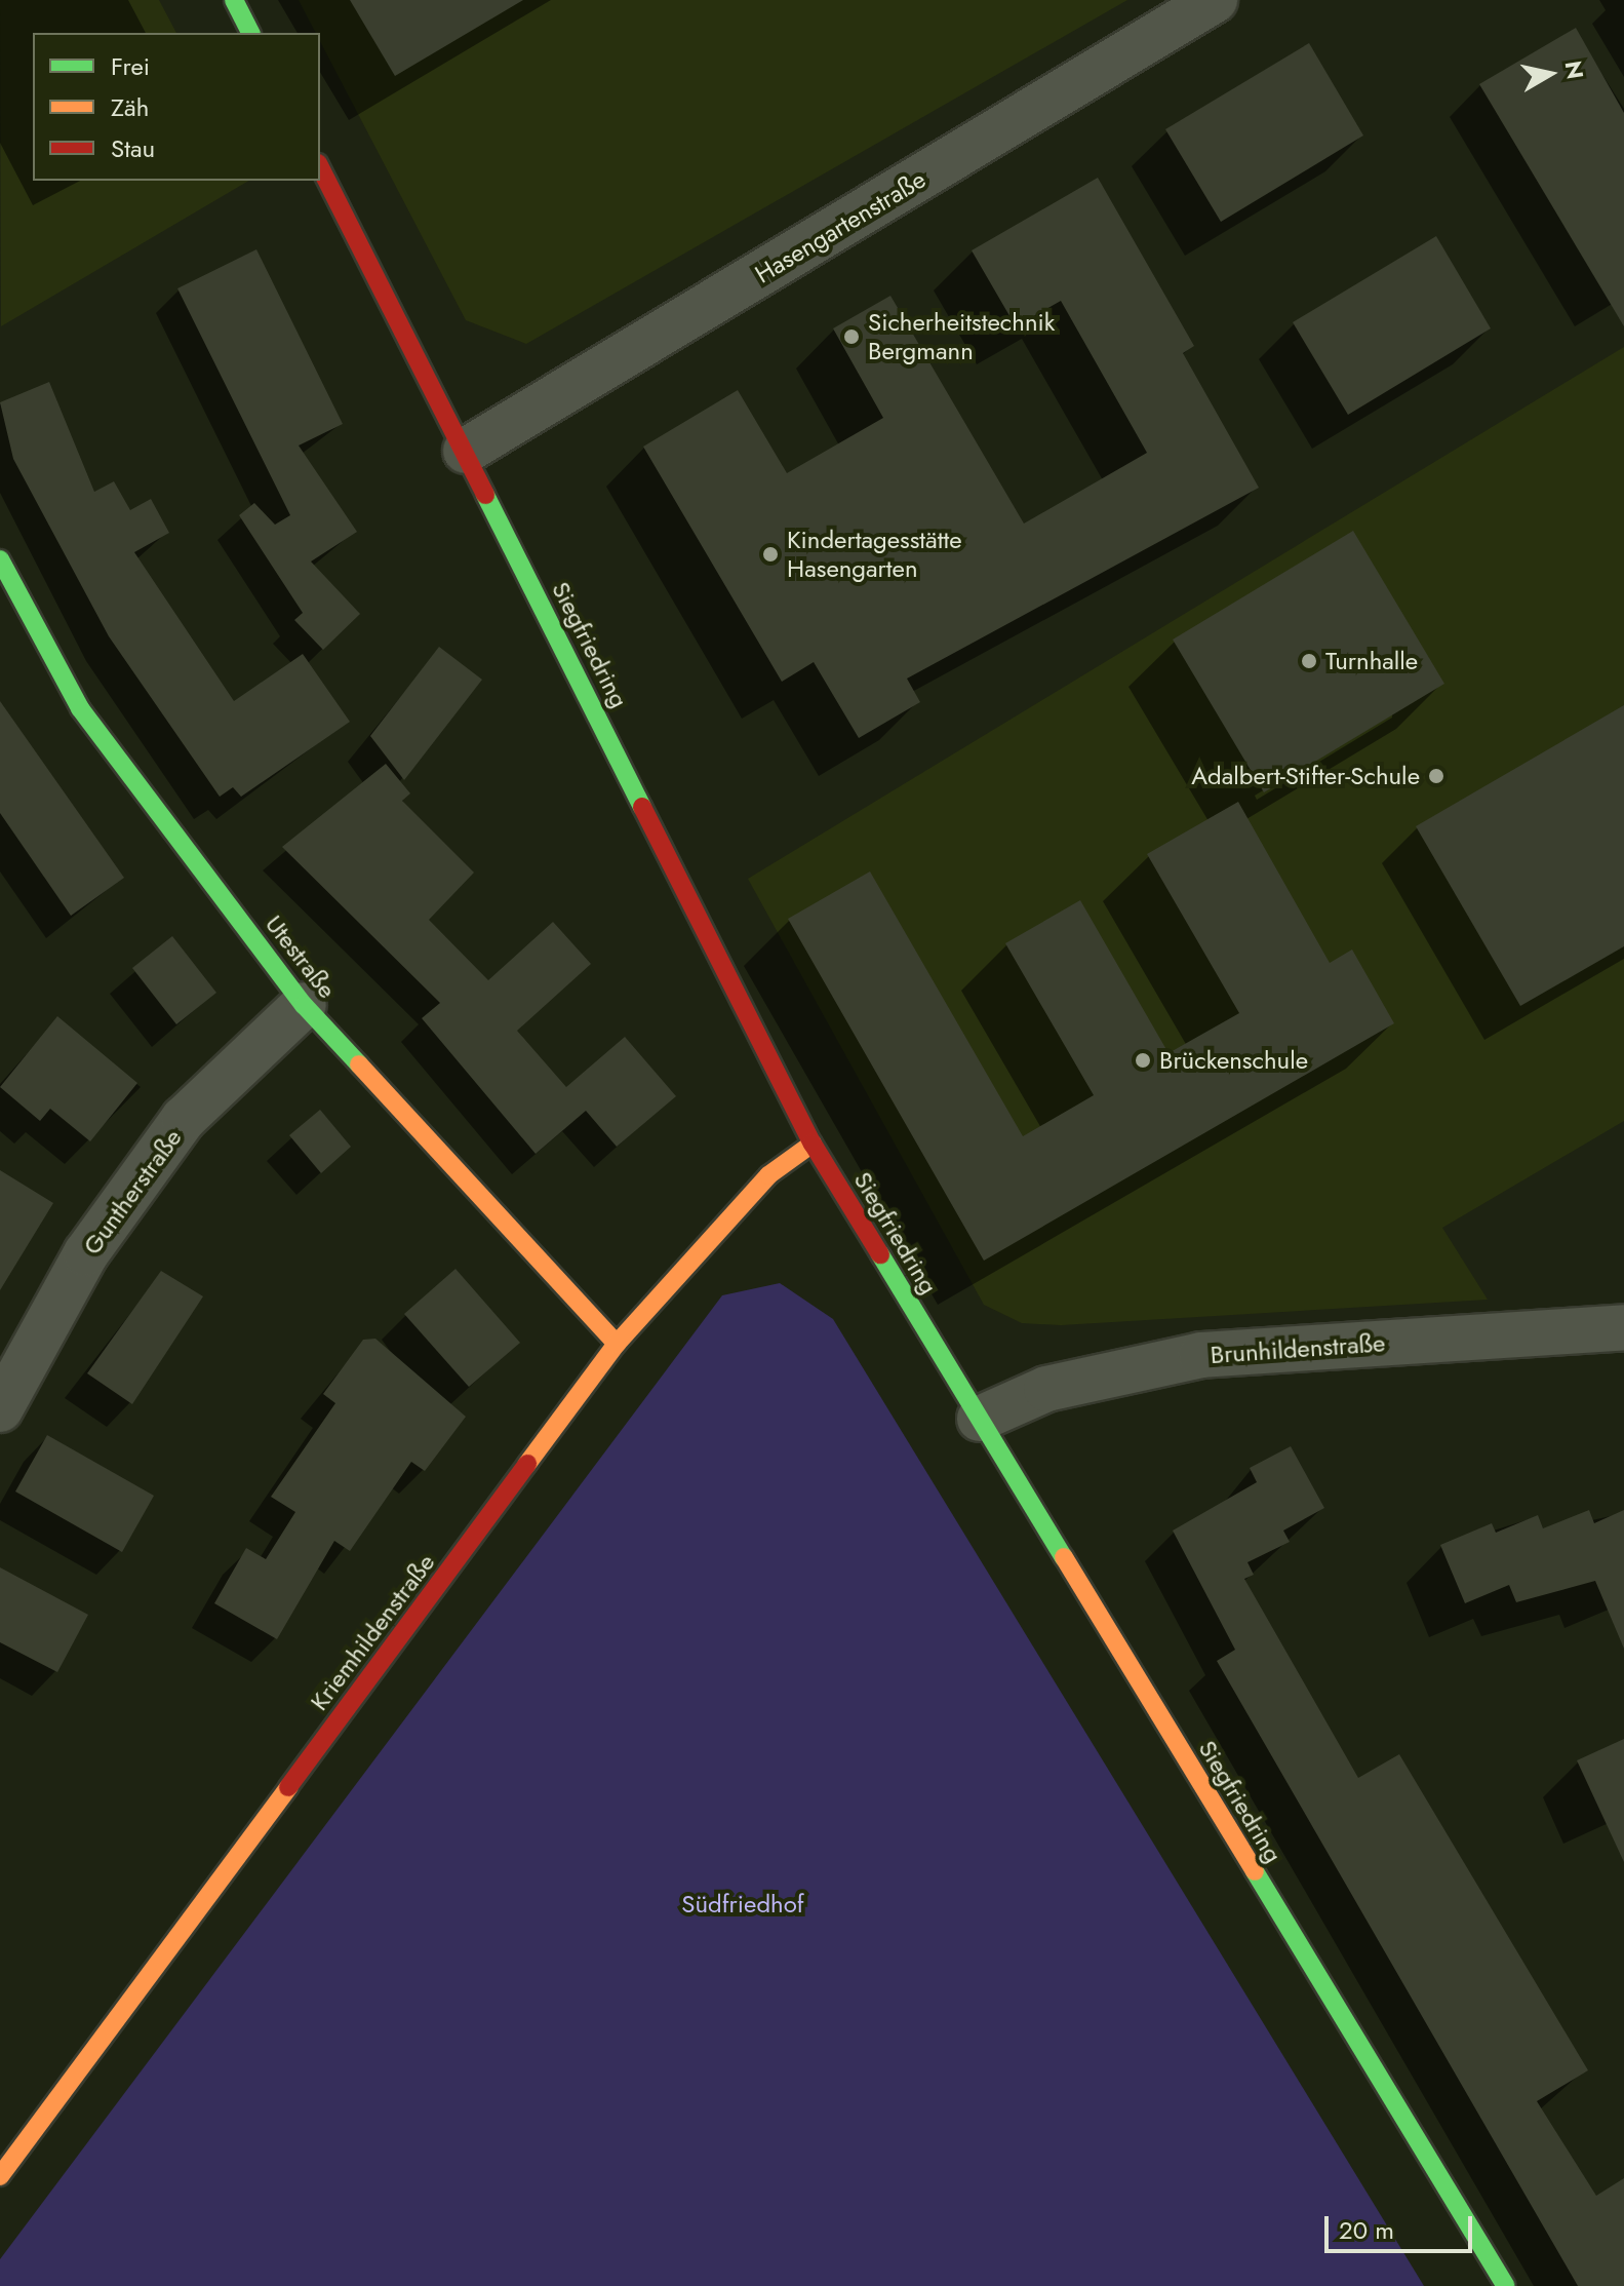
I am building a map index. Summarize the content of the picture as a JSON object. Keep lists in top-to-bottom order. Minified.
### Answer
{"streets":{"main road":["Siegfriedring","Utestraße","Kriemhildenstraße"],"street":["Hasengartenstraße","Guntherstraße","Brunhildenstraße"]},"crossings":[["Hasengartenstraße","Siegfriedring"],["Siegfriedring","Brunhildenstraße"],["Siegfriedring","Kriemhildenstraße"],["Utestraße","Guntherstraße"],["Utestraße","Kriemhildenstraße"]],"parks":["Südfriedhof"],"places":["Sicherheitstechnik Bergmann","Kindertagesstätte Hasengarten","Turnhalle","Adalbert-Stifter-Schule","Brückenschule"],"legend":["Frei","Zäh","Stau"],"scale_bar":"20 m","north":"right"}
